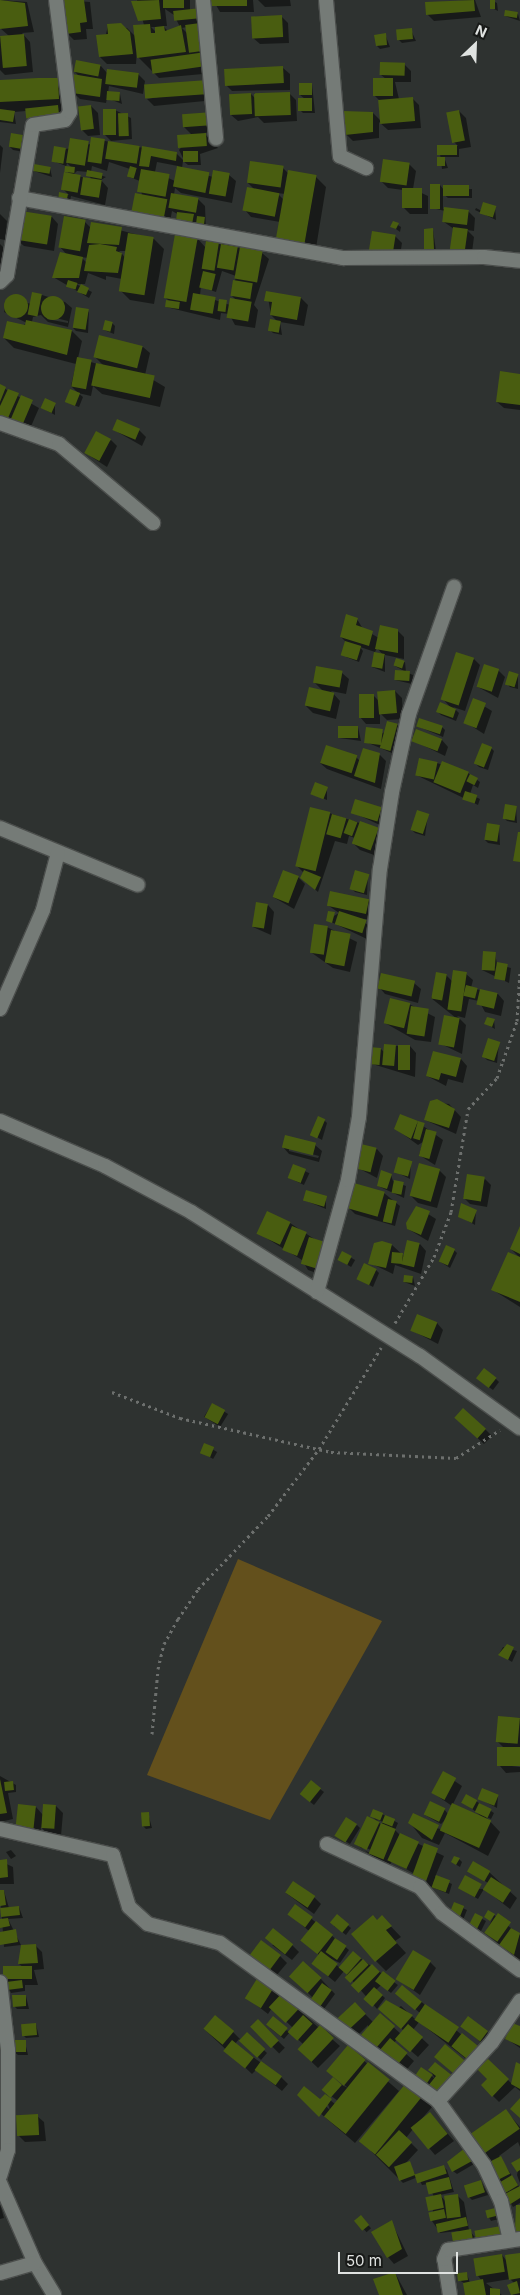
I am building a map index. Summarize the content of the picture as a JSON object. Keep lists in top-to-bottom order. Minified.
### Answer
{"scale_bar":"50 m","north":"top right"}
